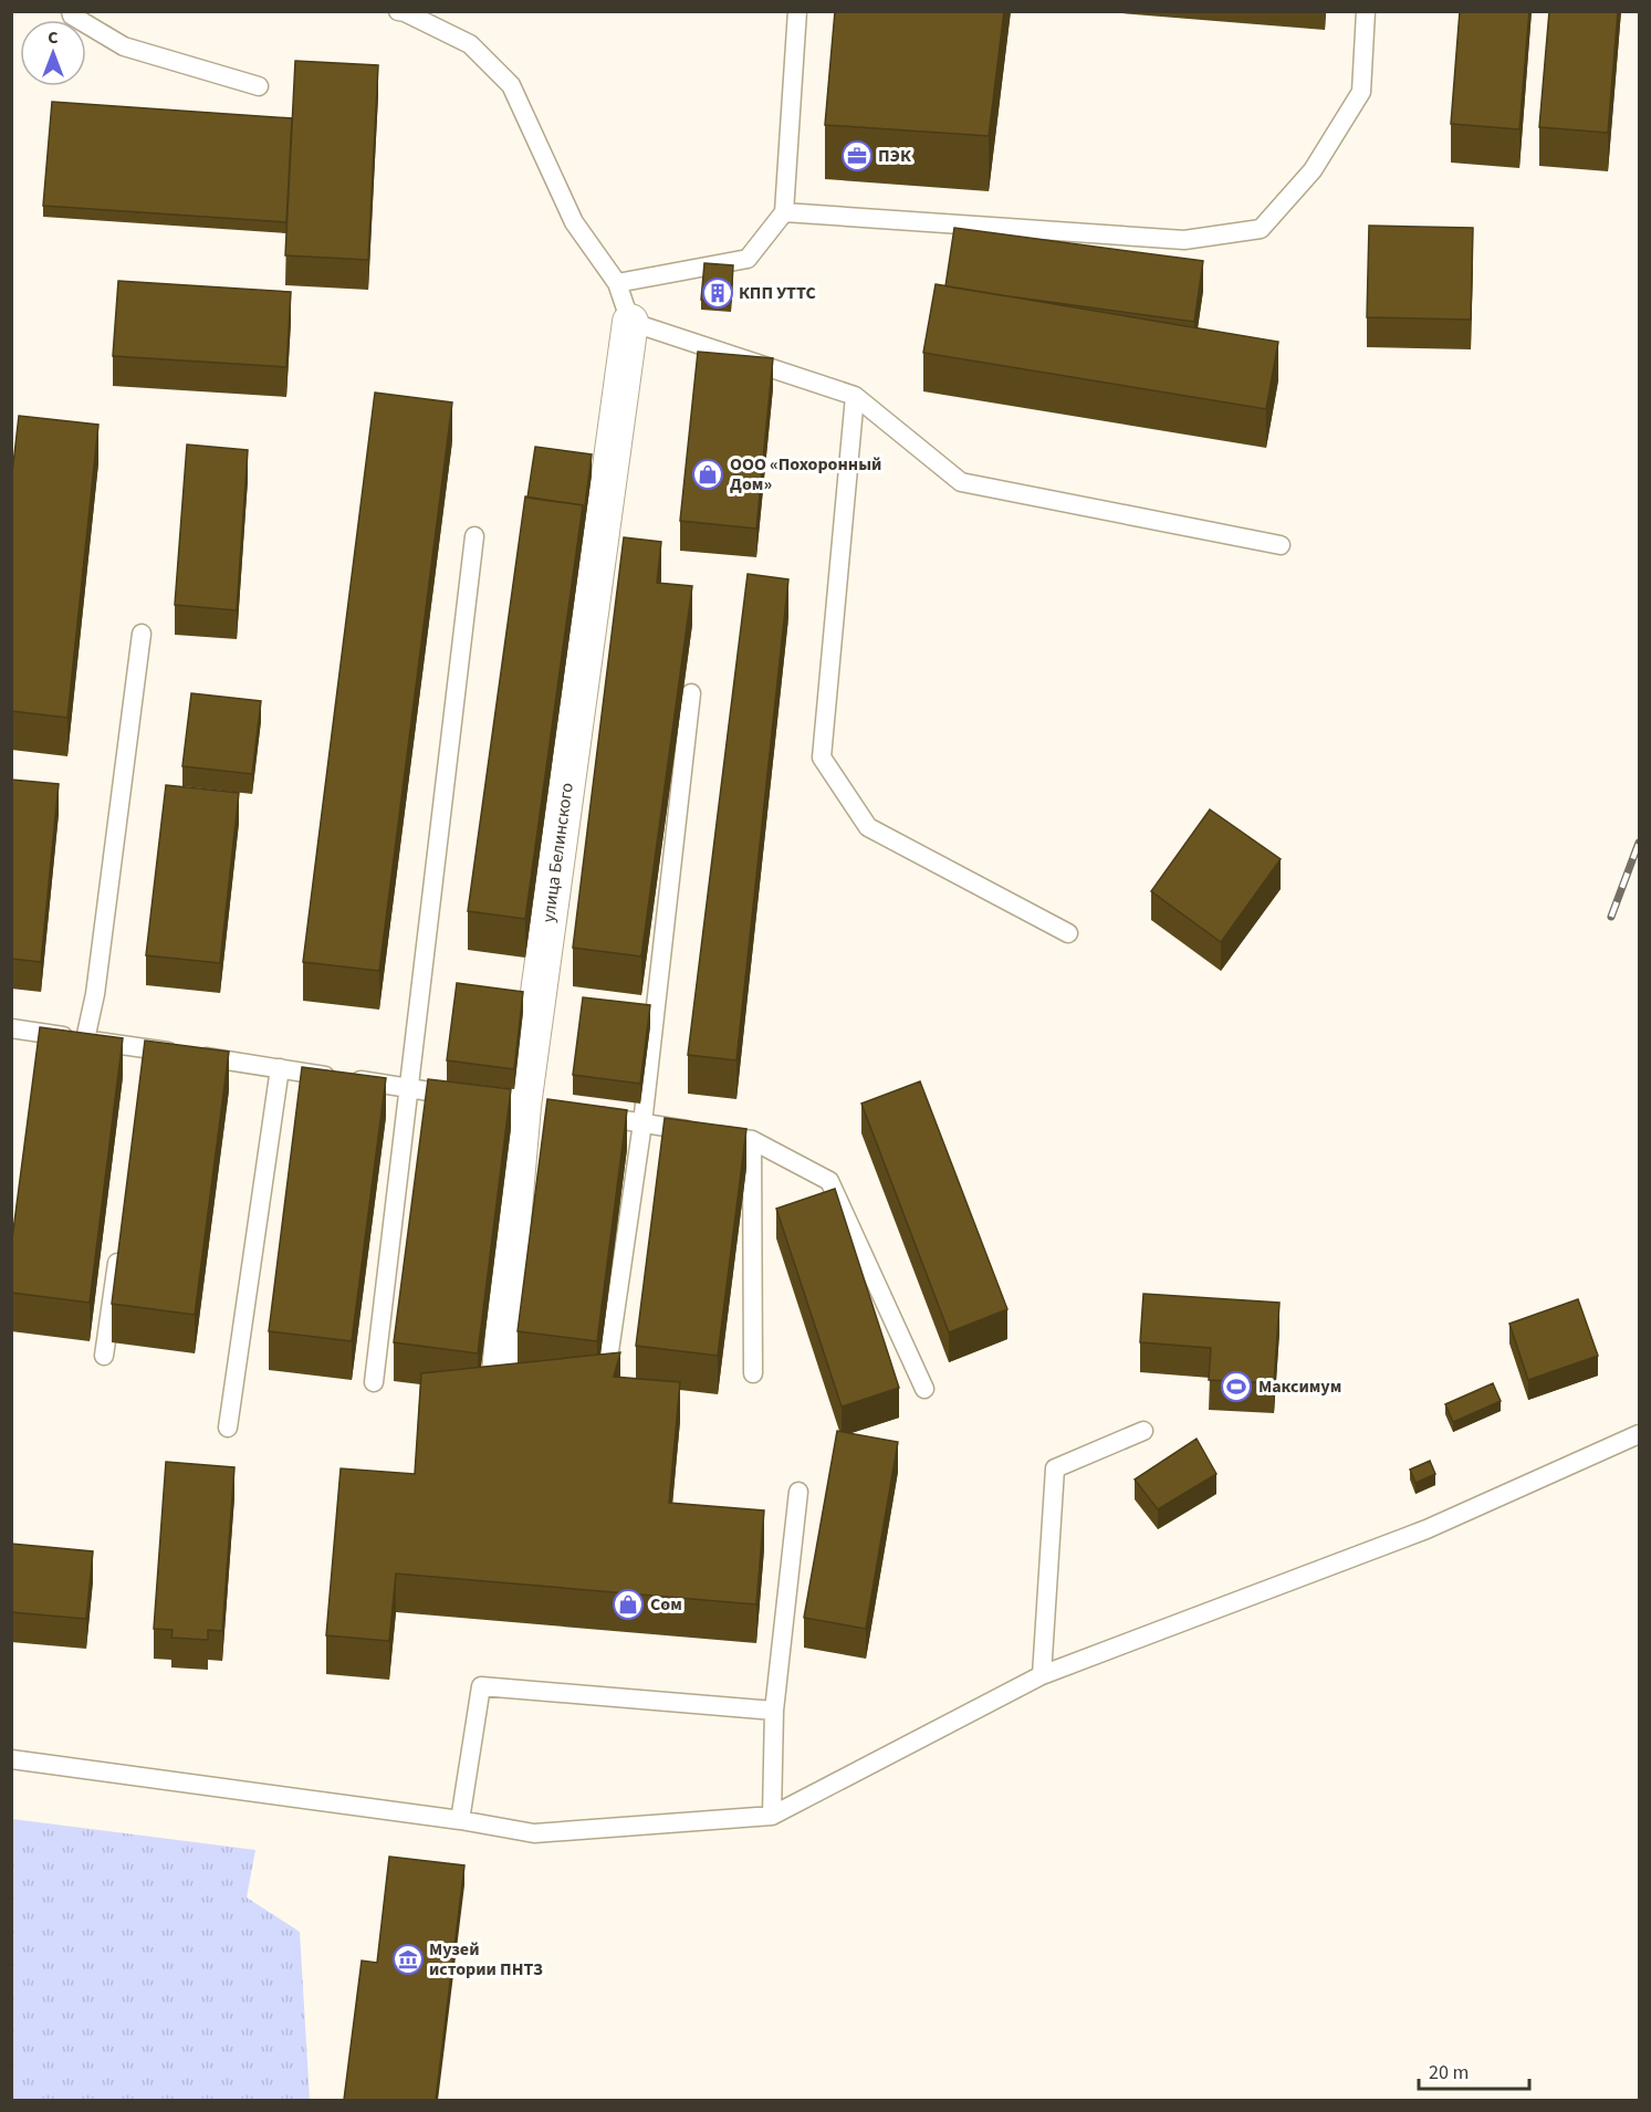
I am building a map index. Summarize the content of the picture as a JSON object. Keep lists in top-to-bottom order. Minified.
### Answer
{"streets":{"street":["улица Белинского"]},"places":{"office":["ПЭК"],"building":["КПП УТТС"],"shop":["ООО «Похоронный Дом»","Сом"],"sports":["Максимум"],"museum":["Музей истории ПНТЗ"]},"scale_bar":"20 m","north":"top"}
